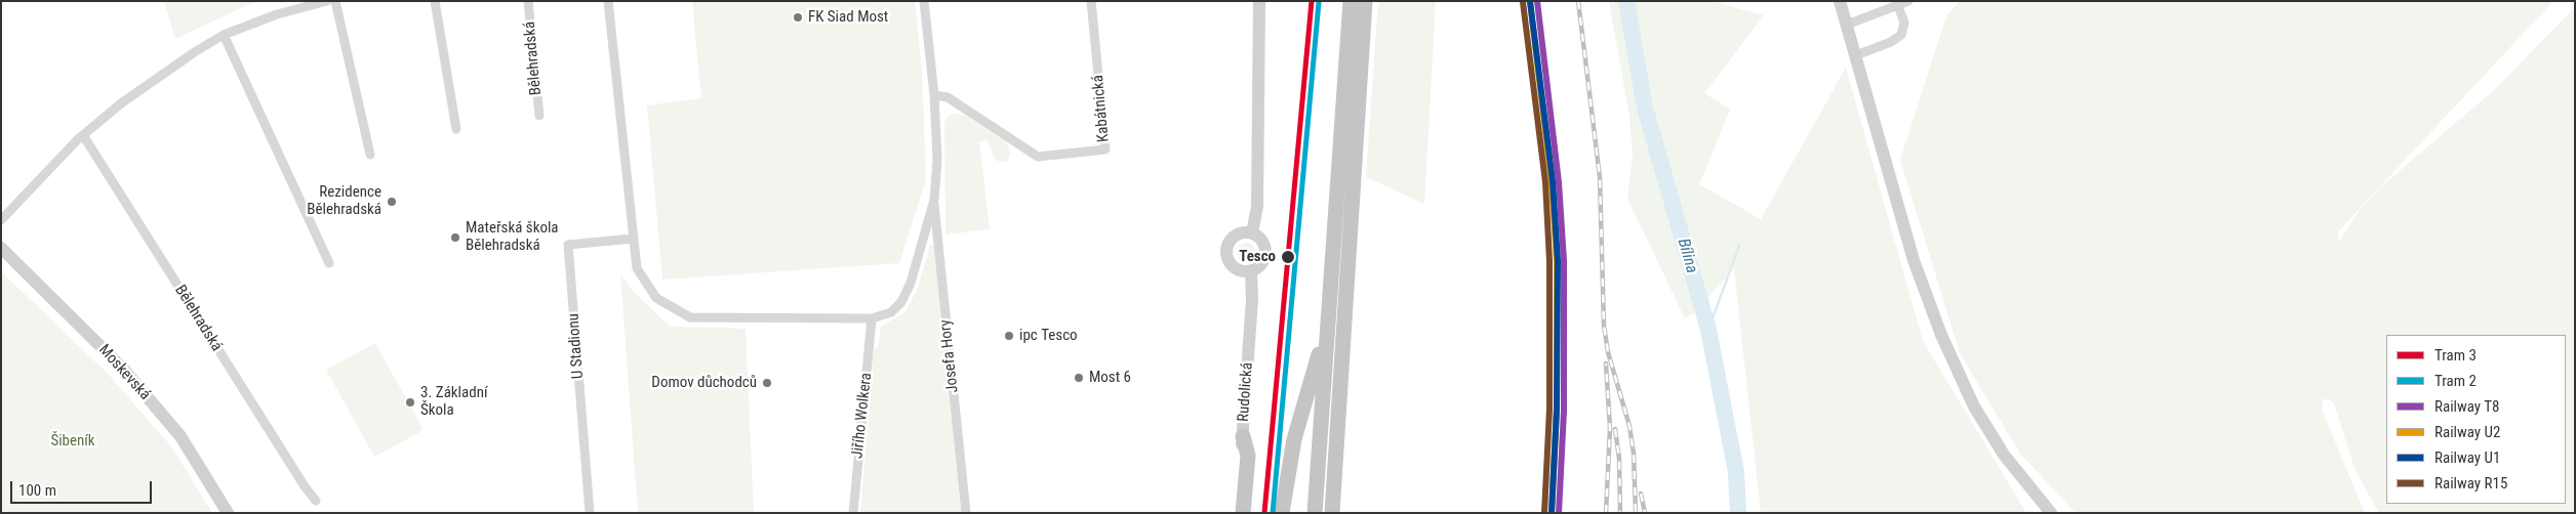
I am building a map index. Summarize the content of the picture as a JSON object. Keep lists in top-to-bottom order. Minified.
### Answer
{"streets":{"street":["Bělehradská","Kabátnická","U Stadionu","Josefa Hory","Moskevská","Rudolická","Jiřího Wolkera"]},"water":["Bílina"],"parks":["Šibeník"],"places":["FK Siad Most","Rezidence Bělehradská","Mateřská škola Bělehradská","Tesco","ipc Tesco","Most 6","Domov důchodců","3. Základní Škola"],"lines":["tram line 3","rail line T8","rail line U1","tram line 2","rail line U2","rail line R15"],"legend":["Tram 3","Tram 2","Railway T8","Railway U2","Railway U1","Railway R15"],"scale_bar":"100 m"}
